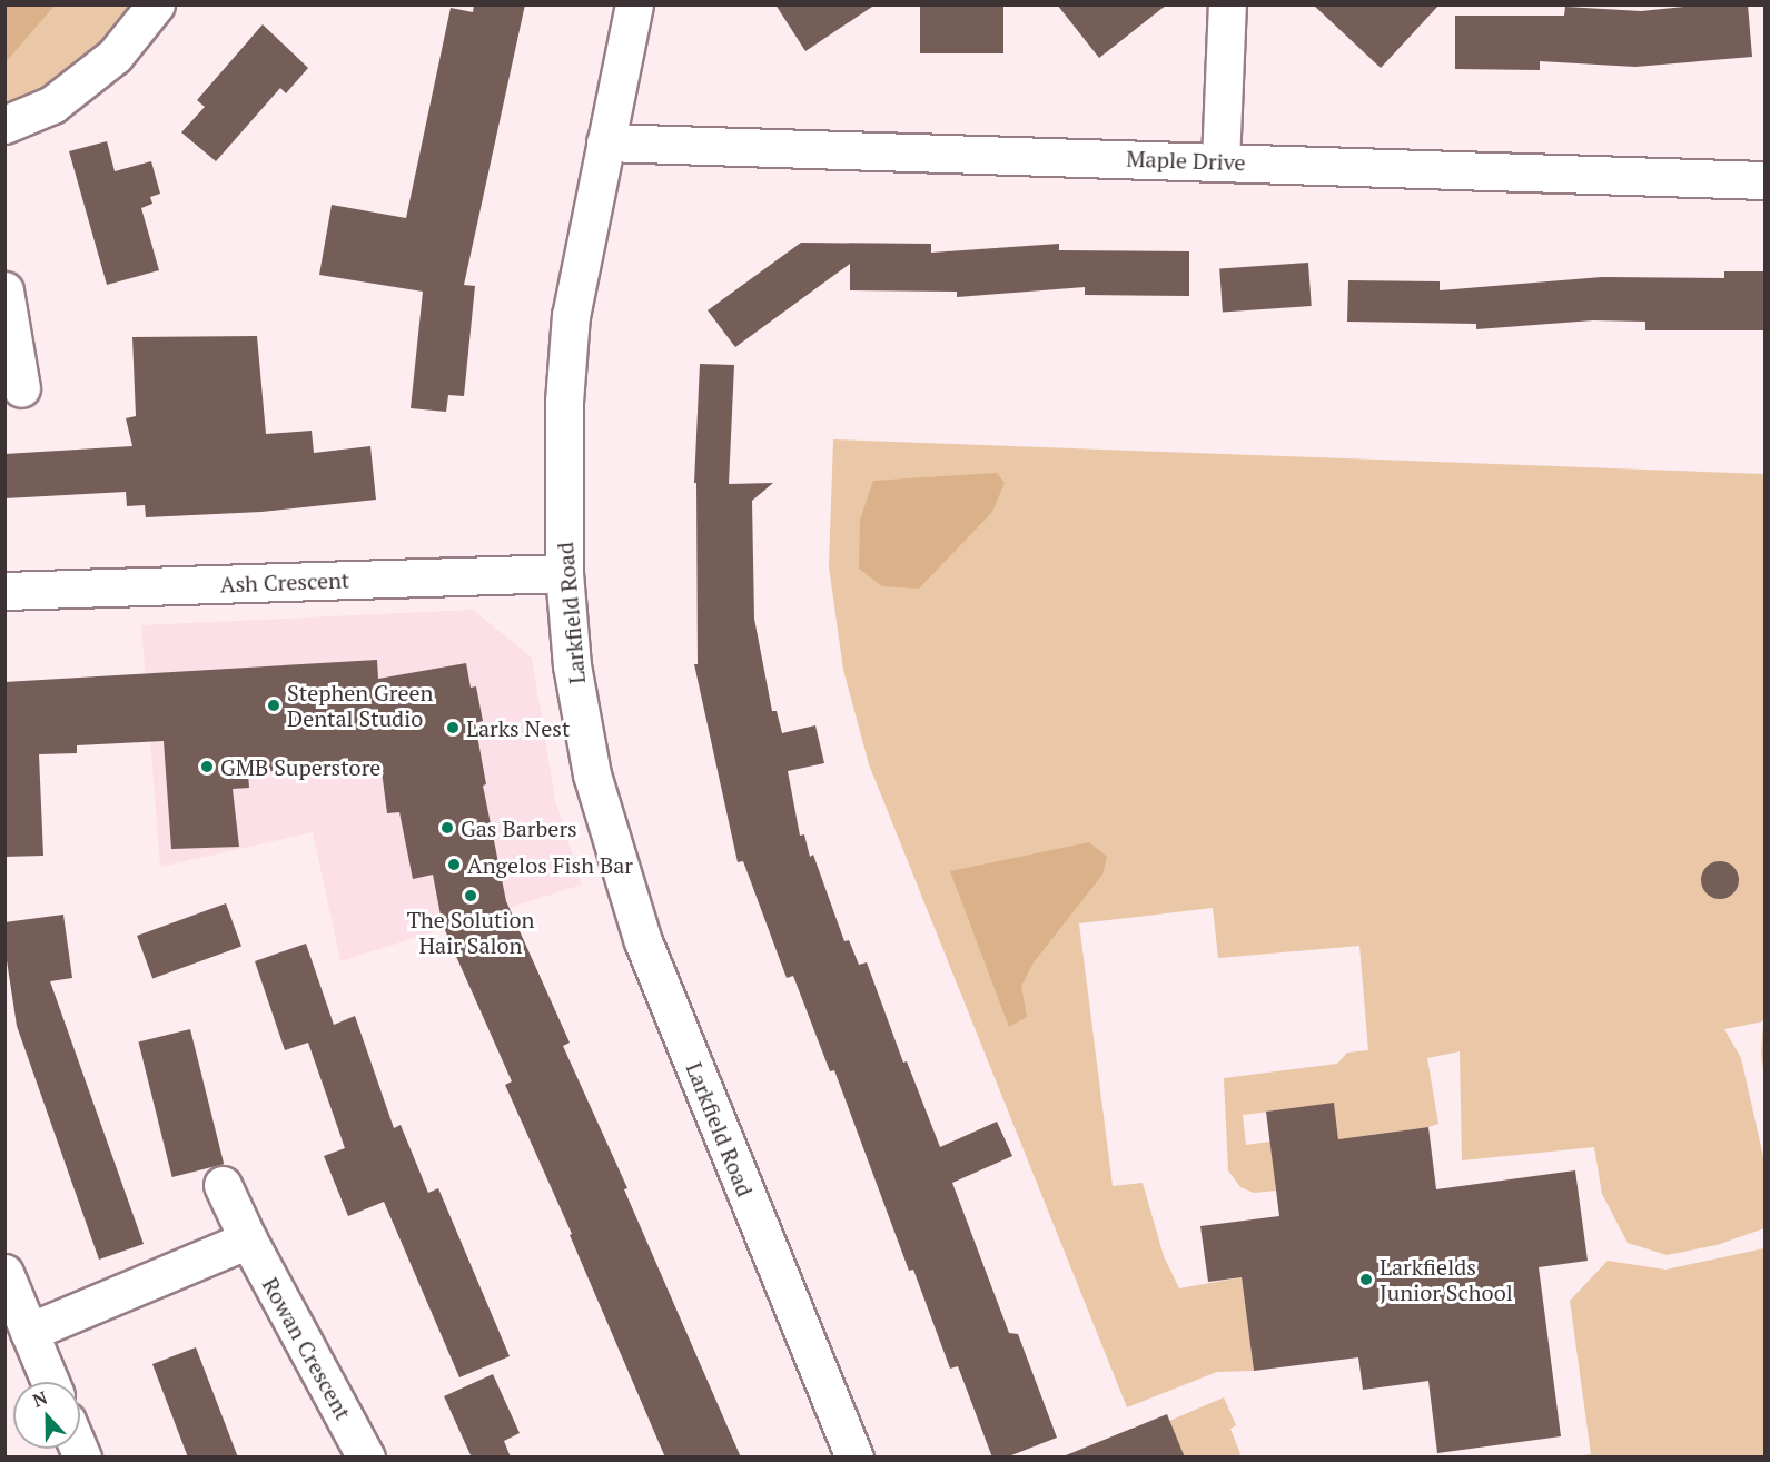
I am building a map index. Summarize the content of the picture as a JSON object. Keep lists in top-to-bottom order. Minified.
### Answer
{"streets":{"street":["Maple Drive","Ash Crescent","Larkfield Road","Rowan Crescent"]},"crossings":[["Maple Drive","Larkfield Road"],["Ash Crescent","Larkfield Road"]],"places":["Stephen Green Dental Studio","Larks Nest","GMB Superstore","Gas Barbers","Angelos Fish Bar","The Solution Hair Salon","Larkfields Junior School"],"north":"top"}
